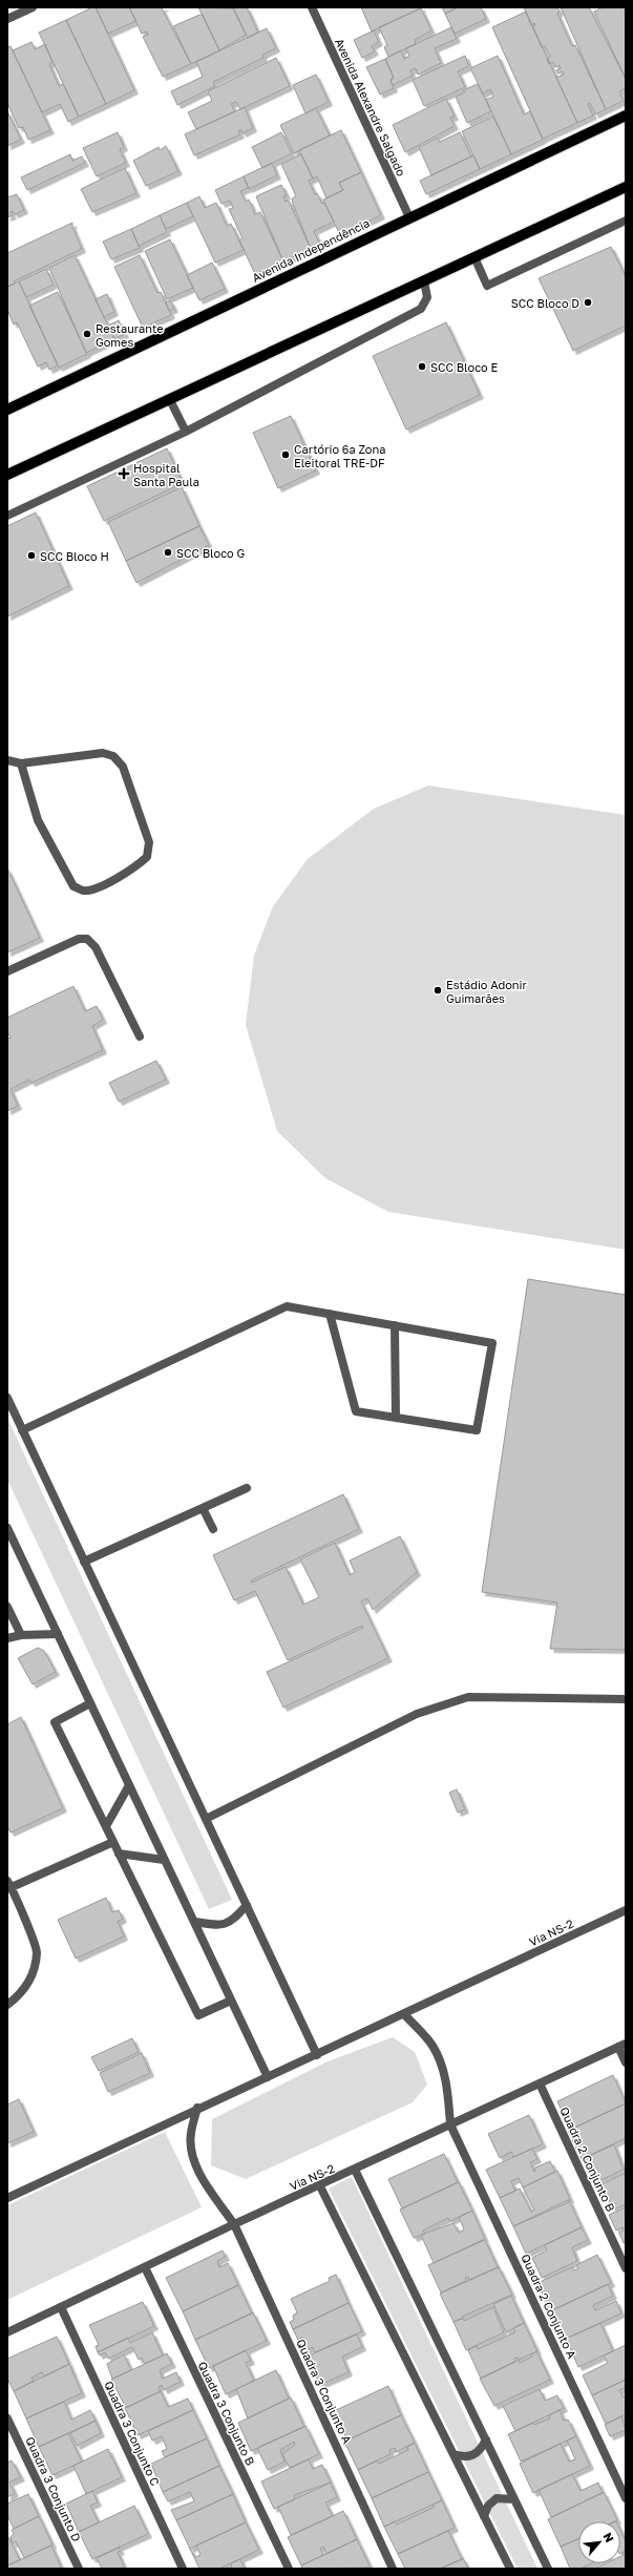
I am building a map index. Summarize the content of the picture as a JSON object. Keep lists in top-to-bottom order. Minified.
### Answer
{"streets":{"main road":["Avenida Independência"],"street":["Avenida Alexandre Salgado","Via NS-2","Quadra 2 Conjunto B","Quadra 2 Conjunto A","Quadra 3 Conjunto A","Quadra 3 Conjunto B","Quadra 3 Conjunto C","Quadra 3 Conjunto D"]},"crossings":[["Avenida Alexandre Salgado","Avenida Independência"],["Via NS-2","Quadra 2 Conjunto B"],["Via NS-2","Quadra 2 Conjunto A"],["Via NS-2","Quadra 3 Conjunto A"],["Via NS-2","Quadra 3 Conjunto B"],["Via NS-2","Quadra 3 Conjunto C"]],"places":{"other":["SCC Bloco D","Restaurante Gomes","SCC Bloco E","Cartório 6ª Zona Eleitoral TRE-DF","SCC Bloco G","SCC Bloco H","Estádio Adonir Guimarães"],"health":["Hospital Santa Paula"]},"north":"top right"}
